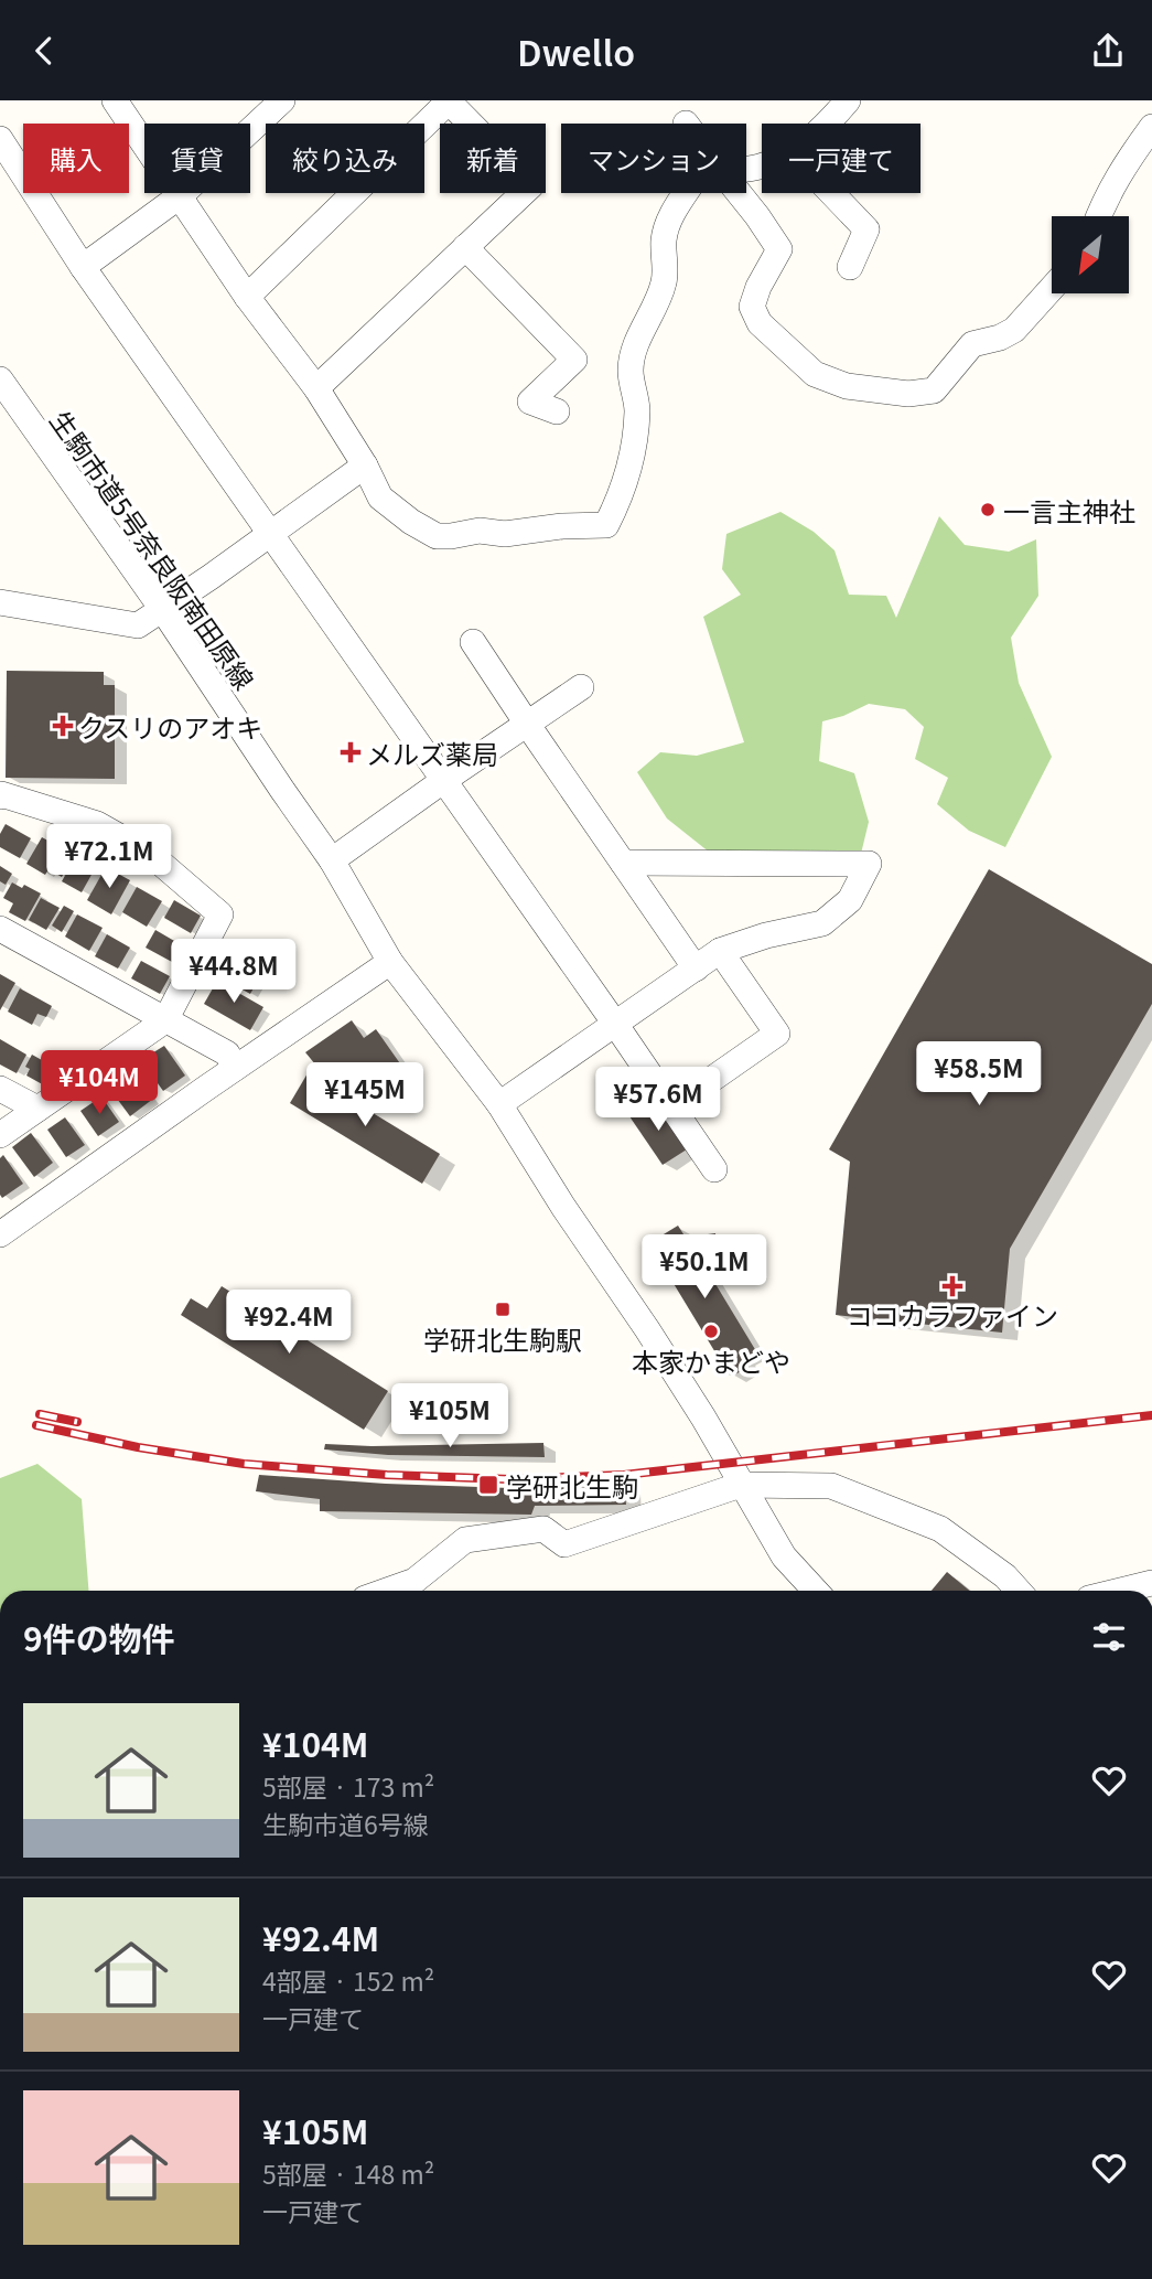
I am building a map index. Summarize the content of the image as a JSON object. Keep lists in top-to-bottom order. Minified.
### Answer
{"streets":{"street":["生駒市道5号奈良阪南田原線"]},"places":{"other":["一言主神社","本家かまどや"],"health":["クスリのアオキ","メルズ薬局","ココカラファイン"],"transit":["学研北生駒駅","学研北生駒"]},"north":"bottom left","page":{"header":"Dwello","chip":["購入","賃貸","絞り込み","新着","マンション","一戸建て"],"price":["¥72.1M","¥44.8M","¥58.5M","¥104M","¥145M","¥57.6M","¥50.1M","¥92.4M","¥105M"],"heading":"9件の物件","list":[{"name":"¥104M","note":"5部屋 · 173 m² · 生駒市道6号線"},{"name":"¥92.4M","note":"4部屋 · 152 m² · 一戸建て"},{"name":"¥105M","note":"5部屋 · 148 m² · 一戸建て"}]}}
